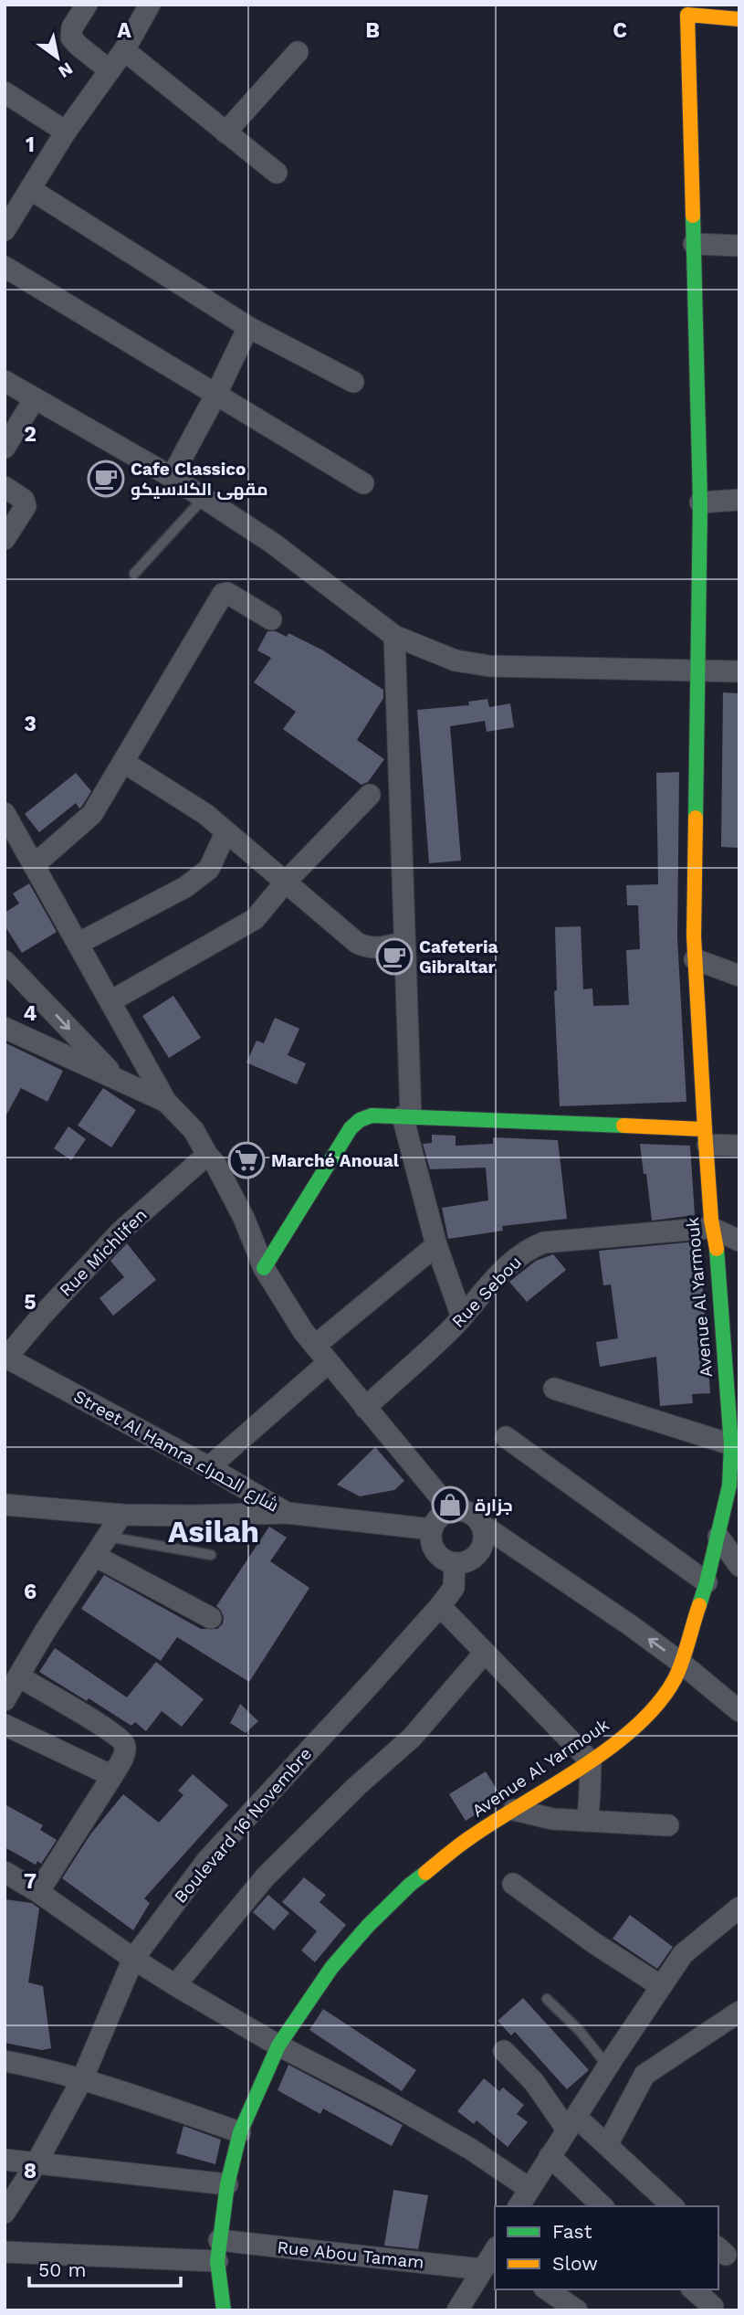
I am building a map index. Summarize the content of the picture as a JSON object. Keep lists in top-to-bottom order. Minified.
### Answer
{"streets":{"street":["Rue Michlifen","Rue Sebou","Avenue Al Yarmouk","Street Al Hamra شارع الحمراء","Boulevard 16 Novembre","Rue Abou Tamam"]},"crossings":[["Rue Michlifen","Street Al Hamra شارع الحمراء"],["Rue Sebou","Avenue Al Yarmouk"],["Avenue Al Yarmouk","Rue Abou Tamam"],["Street Al Hamra شارع الحمراء","Boulevard 16 Novembre"]],"districts":["Asilah"],"places":{"cafe":["Cafe Classico مقهى الكلاسيكو","Cafeteria Gibraltar"],"supermarket":["Marché Anoual"],"shop":["جزارة"]},"legend":["Fast","Slow"],"scale_bar":"50 m","north":"bottom right","grid":{"columns":["A","B","C"],"rows":["1","2","3","4","5","6","7","8"]}}
